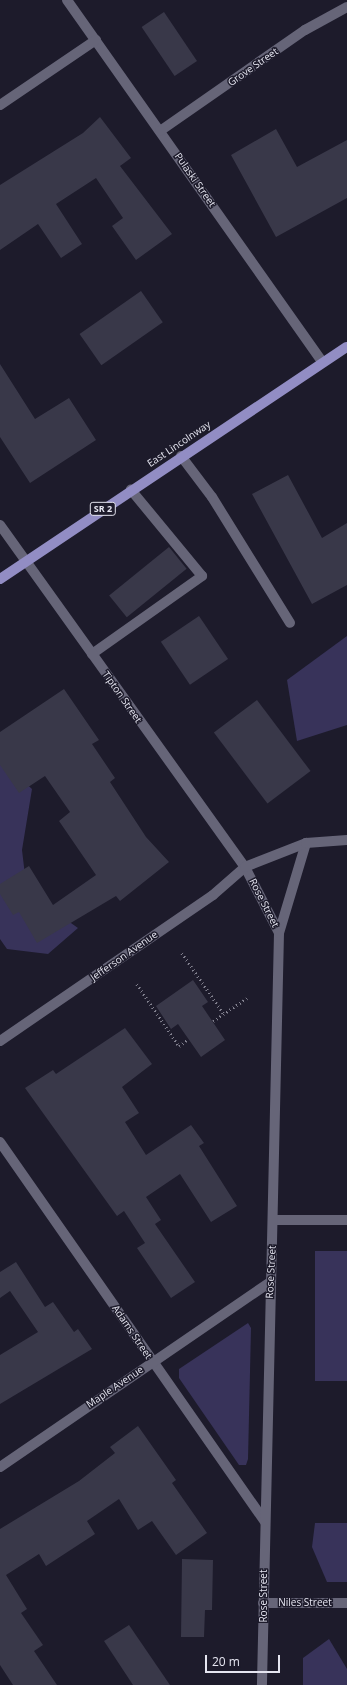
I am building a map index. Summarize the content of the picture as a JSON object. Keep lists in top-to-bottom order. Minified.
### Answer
{"streets":{"main road":["East Lincolnway","SR 2"],"street":["Grove Street","Pulaski Street","Tipton Street","Rose Street","Jefferson Avenue","Adams Street","Maple Avenue","Niles Street"]},"crossings":[["Grove Street","Pulaski Street"],["Pulaski Street","East Lincolnway"],["East Lincolnway","SR 2"],["East Lincolnway","Tipton Street"],["SR 2","Tipton Street"],["Tipton Street","Rose Street"],["Tipton Street","Jefferson Avenue"],["Rose Street","Jefferson Avenue"],["Rose Street","Adams Street"],["Rose Street","Maple Avenue"],["Rose Street","Niles Street"],["Adams Street","Maple Avenue"]],"scale_bar":"20 m"}
